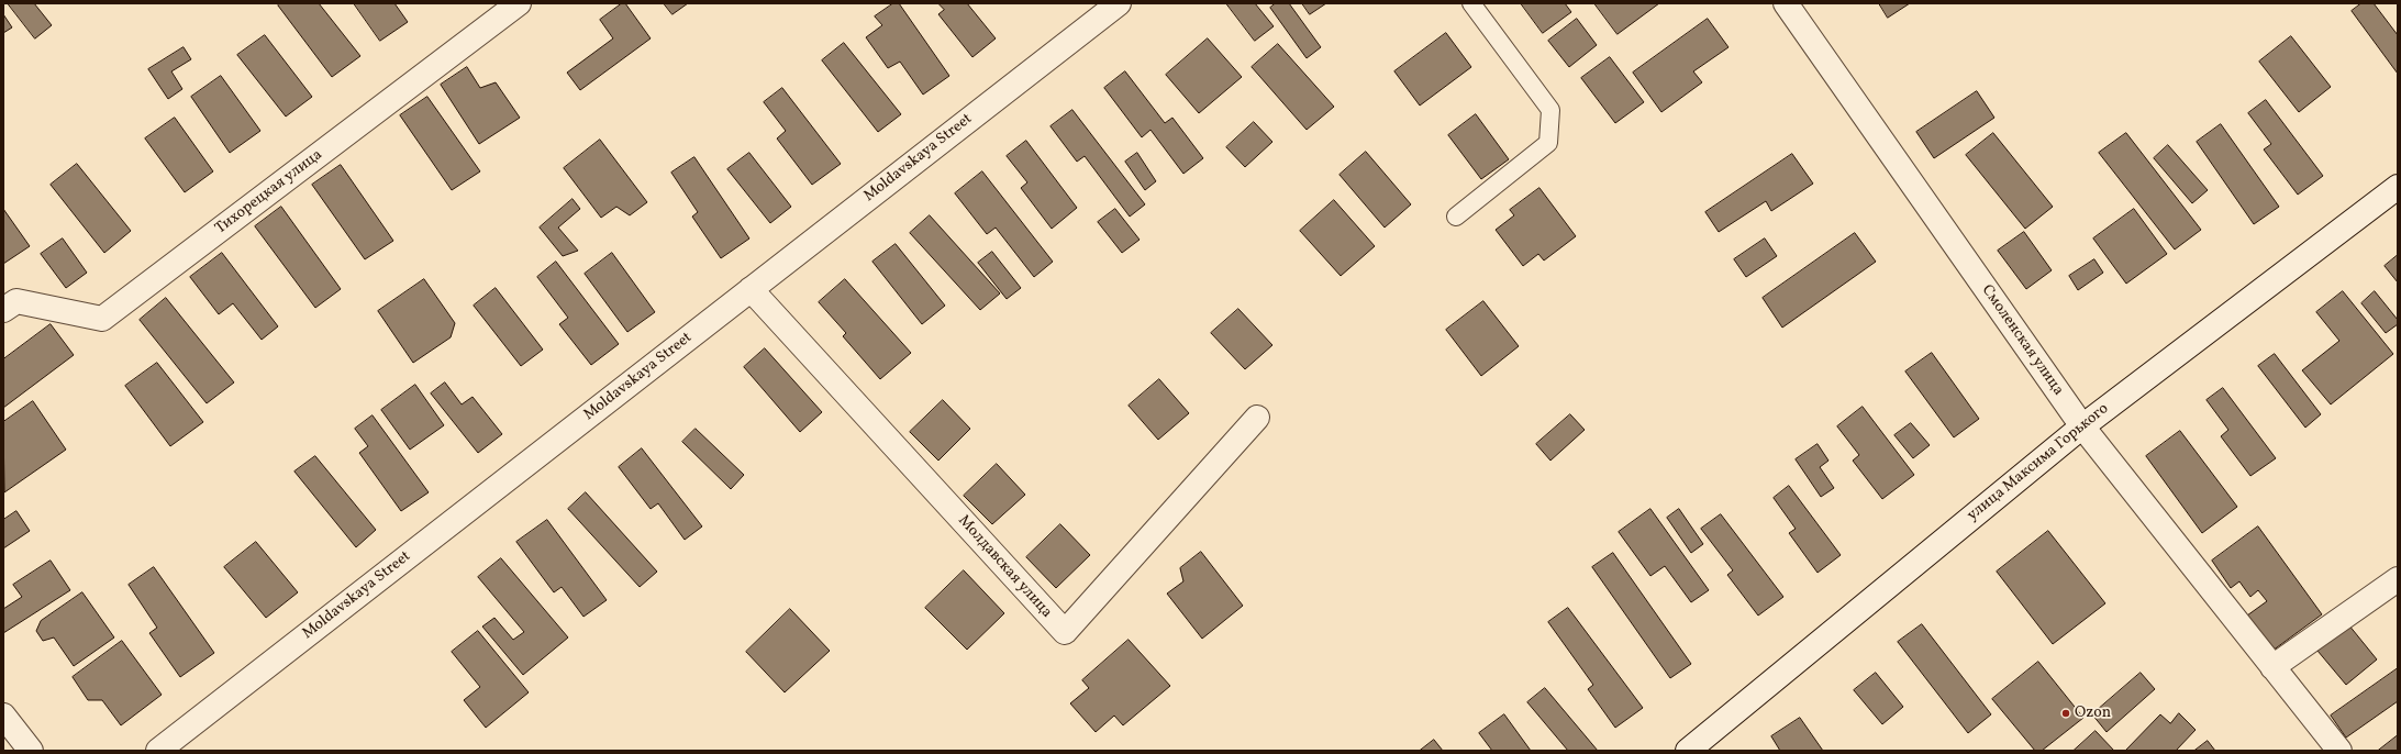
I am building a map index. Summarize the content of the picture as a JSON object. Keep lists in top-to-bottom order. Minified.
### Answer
{"streets":{"street":["Moldavskaya Street","Тихорецкая улица","Смоленская улица","улица Максима Горького","Молдавская улица"]},"crossings":[["Moldavskaya Street","Молдавская улица"],["Смоленская улица","улица Максима Горького"]],"places":["Ozon"]}
